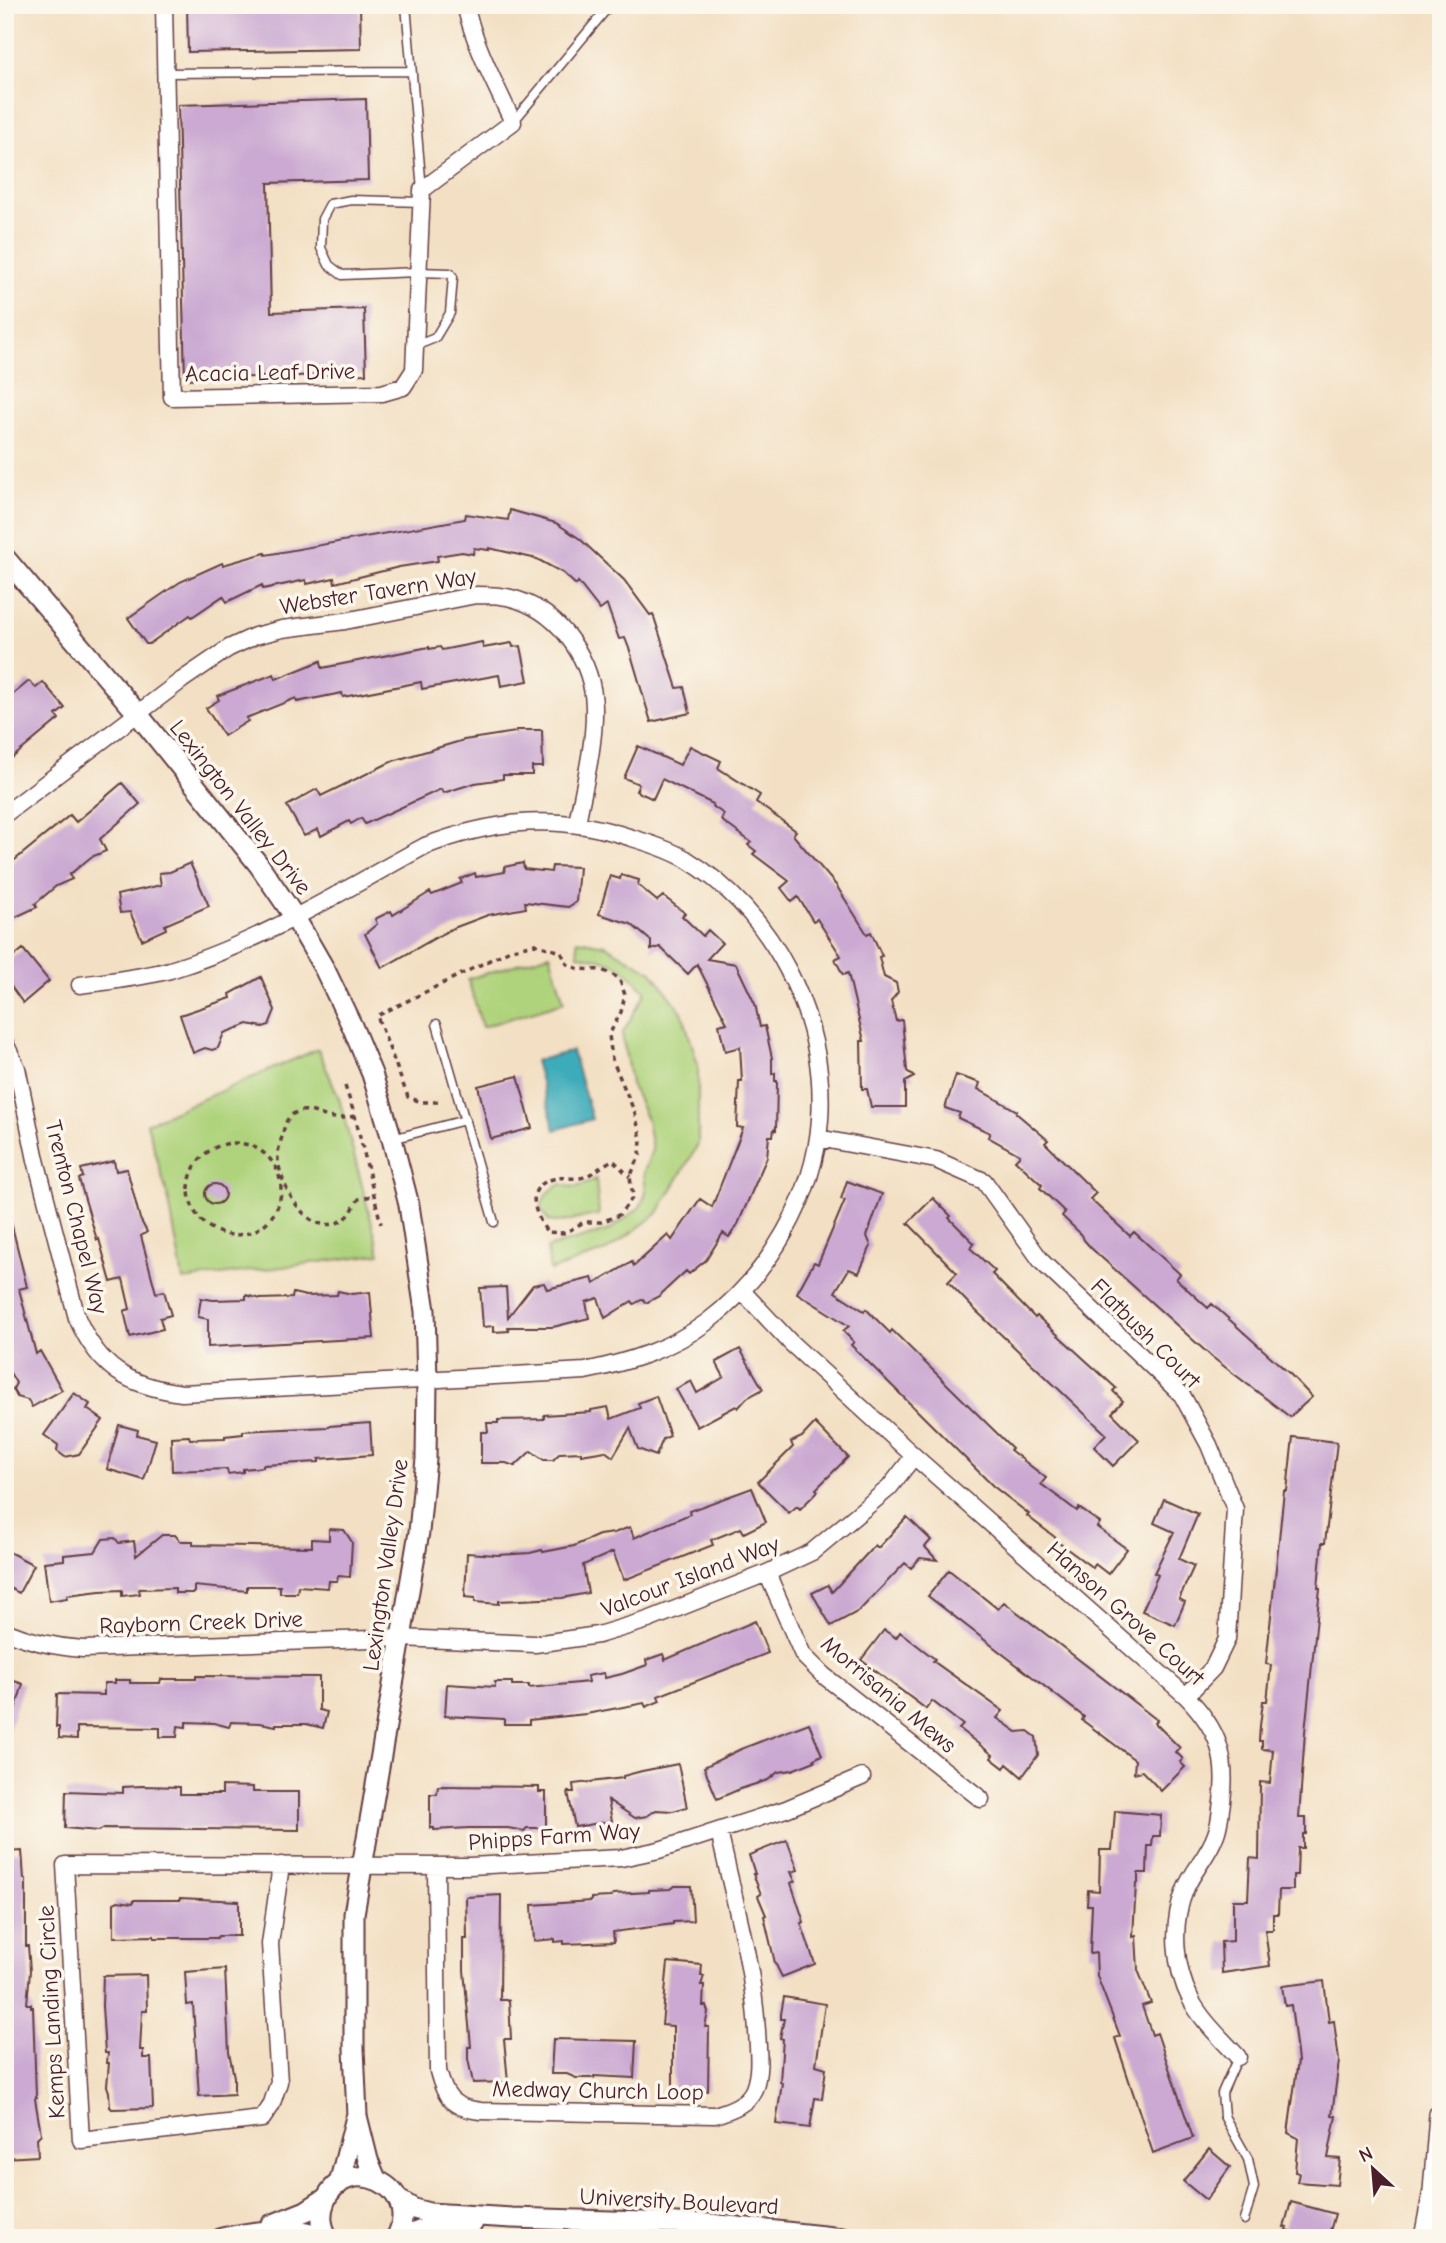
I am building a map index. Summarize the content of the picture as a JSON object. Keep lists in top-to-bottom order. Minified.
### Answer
{"streets":{"street":["Acacia Leaf Drive","Webster Tavern Way","Lexington Valley Drive","Trenton Chapel Way","Flatbush Court","Valcour Island Way","Hanson Grove Court","Rayborn Creek Drive","Morrisania Mews","Phipps Farm Way","Kemps Landing Circle","Medway Church Loop","University Boulevard"]},"crossings":[["Webster Tavern Way","Lexington Valley Drive"],["Webster Tavern Way","Trenton Chapel Way"],["Lexington Valley Drive","Trenton Chapel Way"],["Lexington Valley Drive","Valcour Island Way"],["Lexington Valley Drive","Rayborn Creek Drive"],["Lexington Valley Drive","Phipps Farm Way"],["Lexington Valley Drive","Kemps Landing Circle"],["Trenton Chapel Way","Flatbush Court"],["Trenton Chapel Way","Hanson Grove Court"],["Flatbush Court","Hanson Grove Court"],["Valcour Island Way","Hanson Grove Court"],["Valcour Island Way","Rayborn Creek Drive"],["Valcour Island Way","Morrisania Mews"],["Phipps Farm Way","Kemps Landing Circle"],["Phipps Farm Way","Medway Church Loop"]],"north":"top left"}
